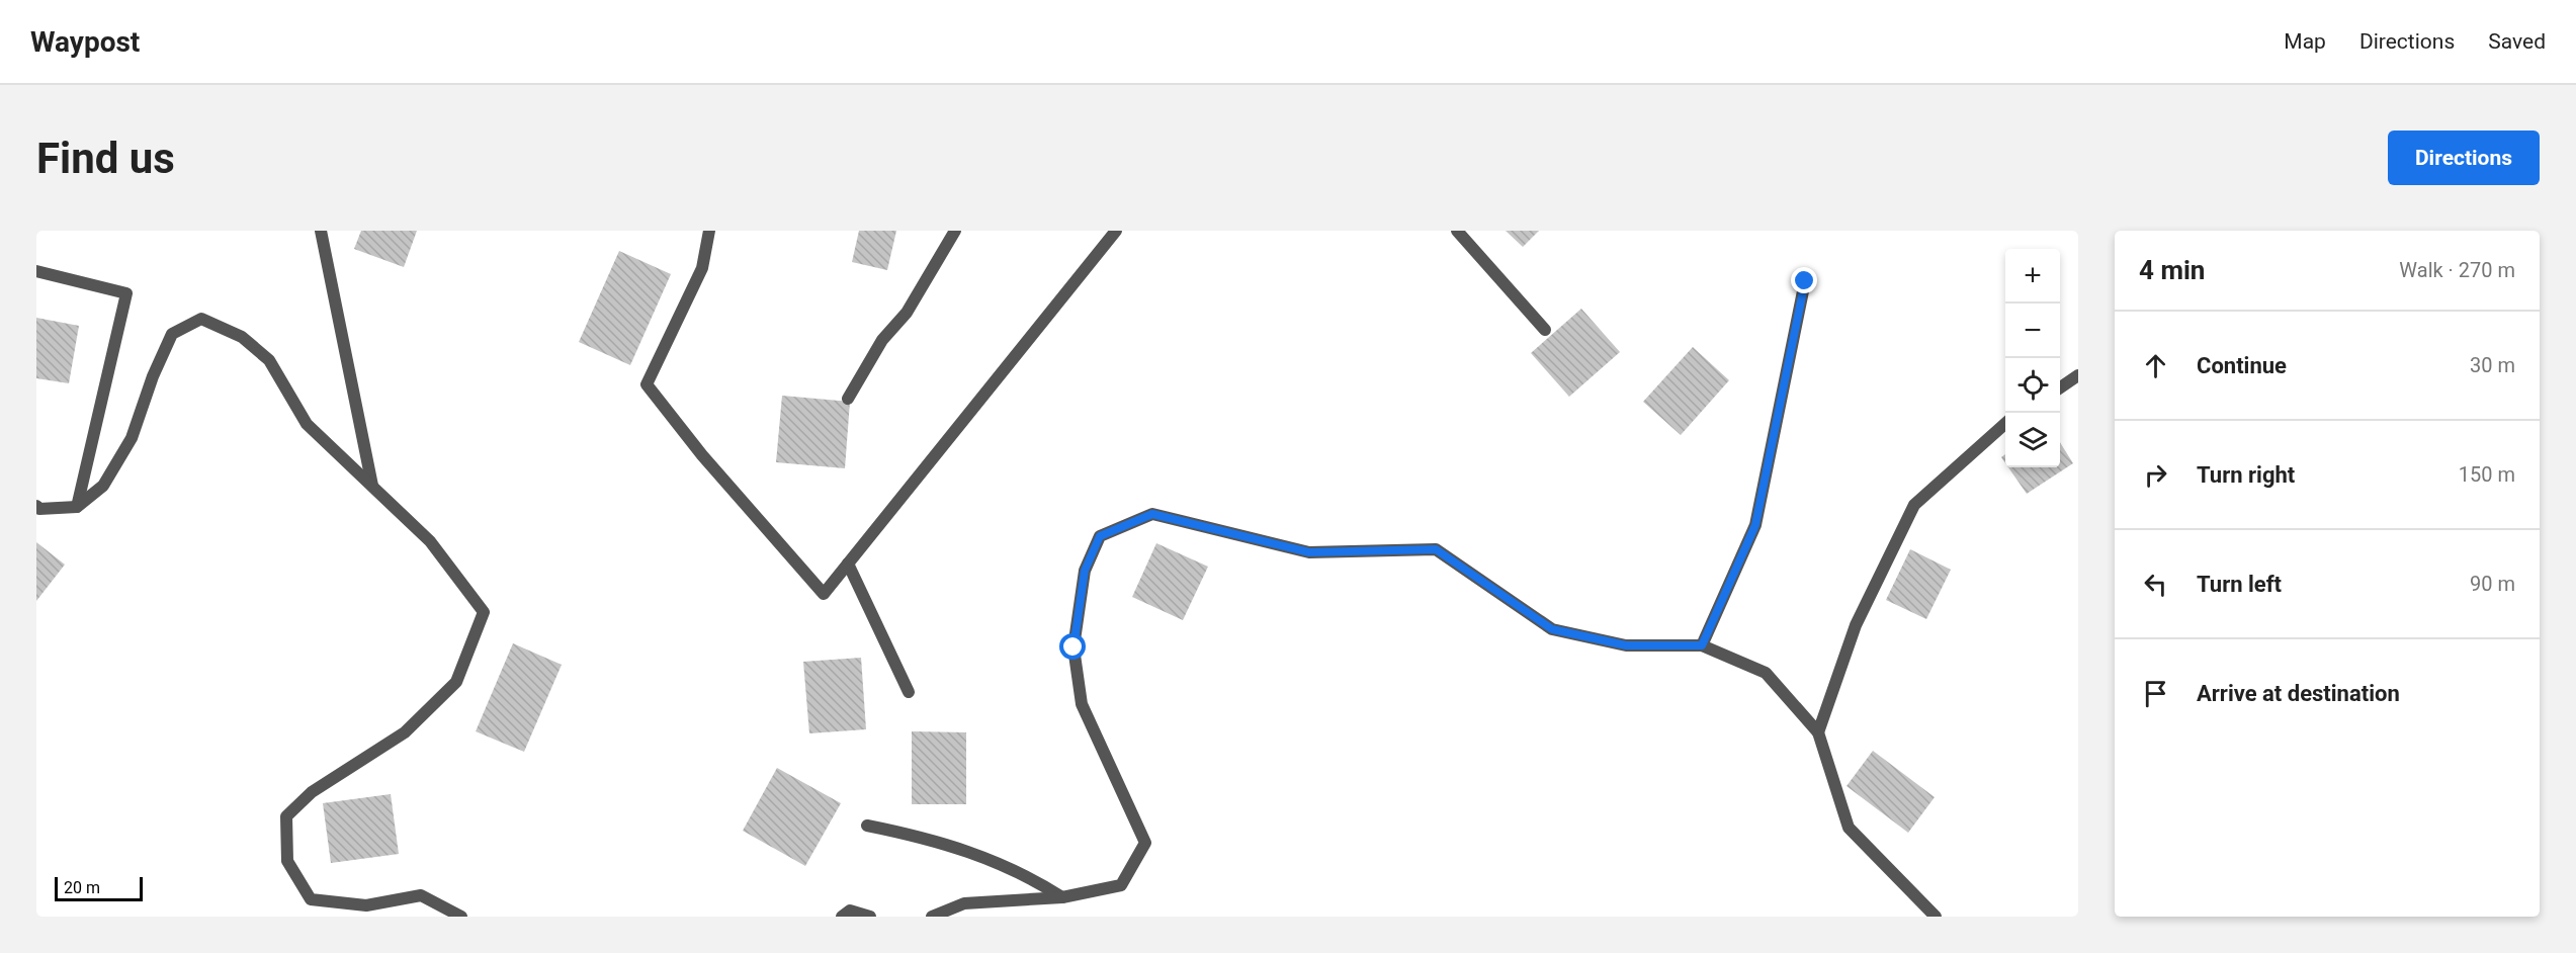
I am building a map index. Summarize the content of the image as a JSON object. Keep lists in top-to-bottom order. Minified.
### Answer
{"scale_bar":"20 m","page":{"header":"Waypost","nav":["Map","Directions","Saved"],"buttons":"Directions","title":"Find us","heading":["4 min","Walk · 270 m"],"map_buttons":["+","−"],"list":[["Continue","30 m"],["Turn right","150 m"],["Turn left","90 m"],"Arrive at destination"],"scale":"20 m"}}
